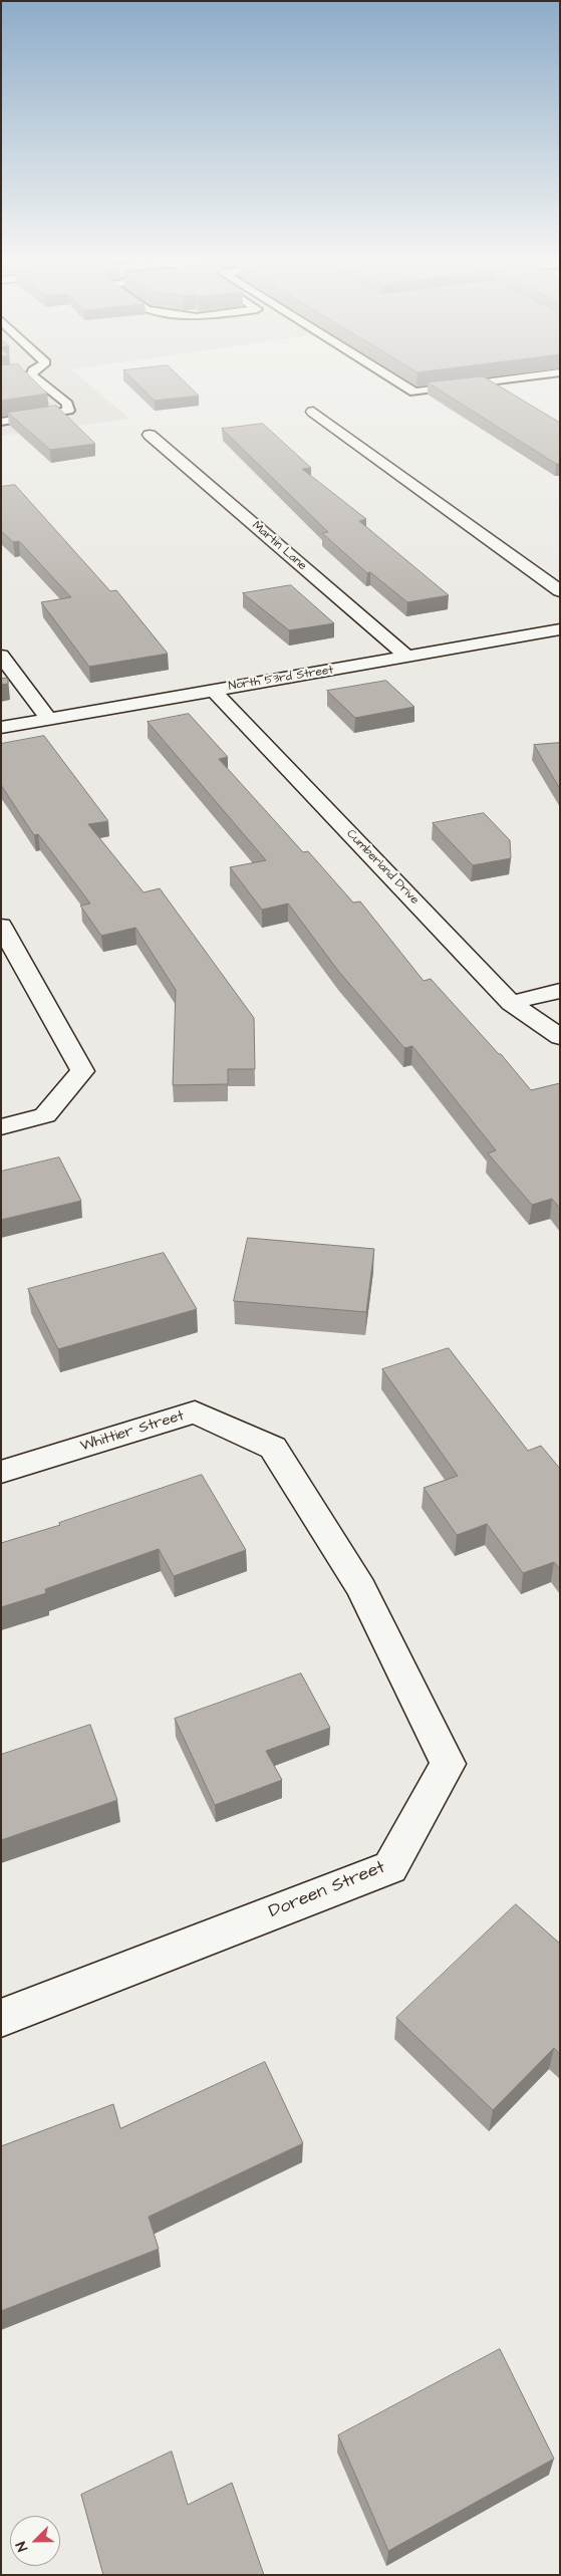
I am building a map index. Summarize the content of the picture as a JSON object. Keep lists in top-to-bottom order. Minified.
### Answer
{"streets":{"street":["Martin Lane","North 53rd Street","Cumberland Drive","Whittier Street","Doreen Street"]},"crossings":[["Martin Lane","North 53rd Street"],["North 53rd Street","Cumberland Drive"],["Whittier Street","Doreen Street"]],"north":"bottom left"}
